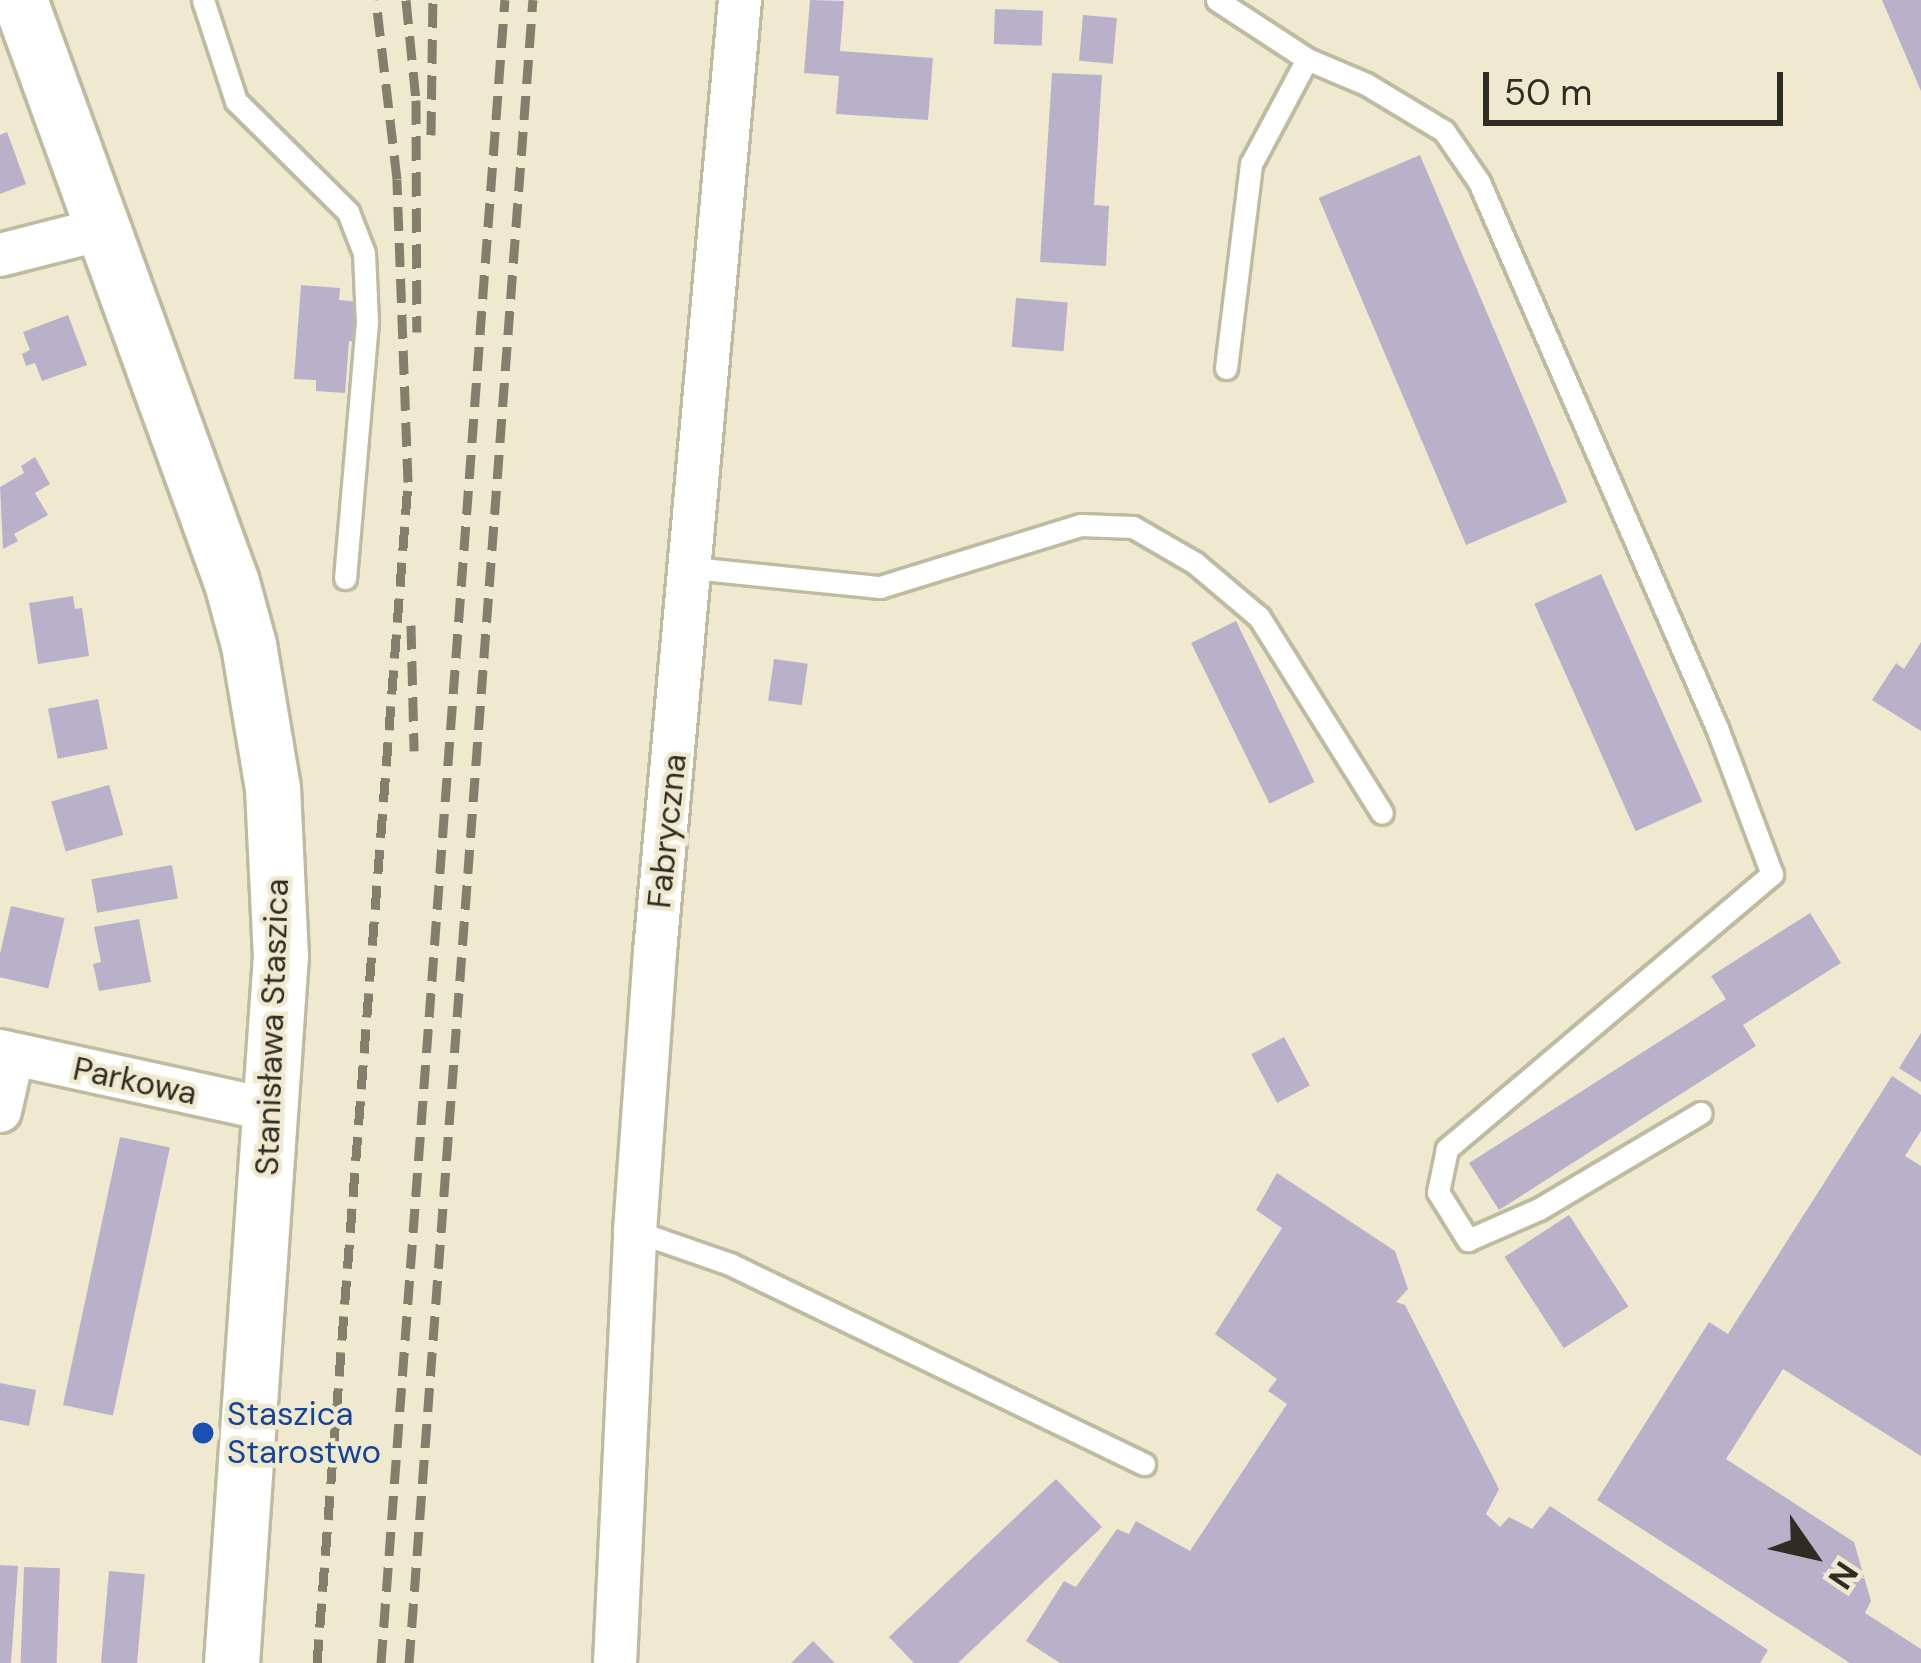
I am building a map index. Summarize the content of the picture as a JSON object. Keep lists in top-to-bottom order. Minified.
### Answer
{"streets":{"street":["Fabryczna","Stanisława Staszica","Parkowa"]},"crossings":[["Stanisława Staszica","Parkowa"]],"places":["Staszica Starostwo"],"scale_bar":"50 m","north":"bottom right"}
